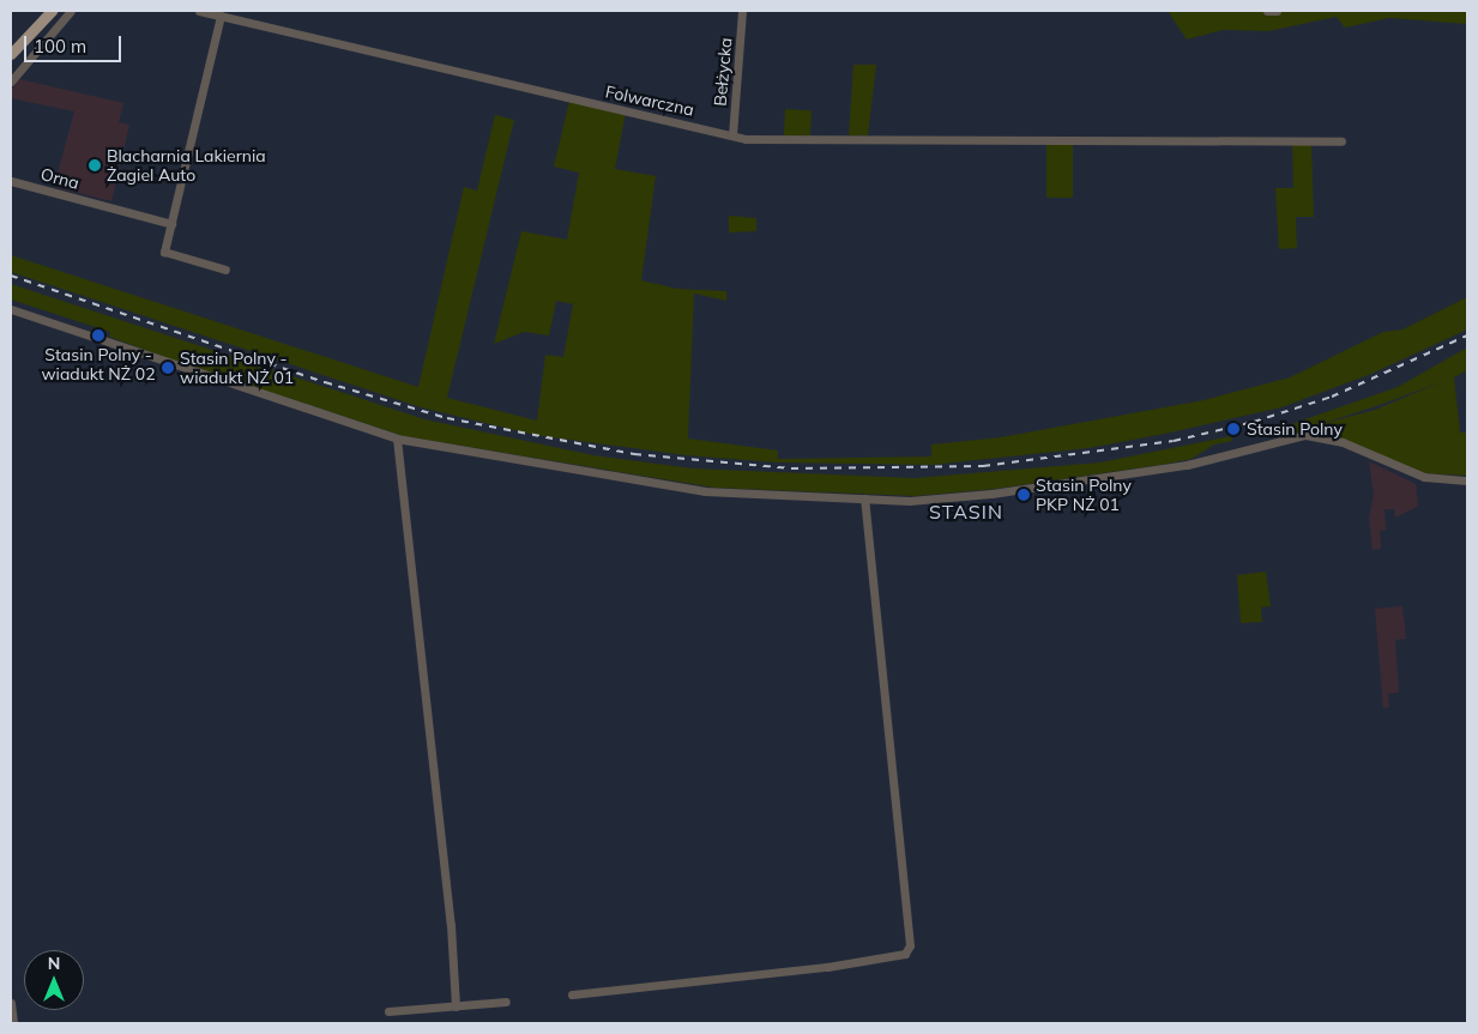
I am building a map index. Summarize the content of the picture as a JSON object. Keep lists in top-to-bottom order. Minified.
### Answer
{"streets":{"street":["Bełżycka","Folwarczna","Orna"]},"crossings":[["Bełżycka","Folwarczna"]],"districts":["STASIN"],"places":["Blacharnia Lakiernia Żagiel Auto","Stasin Polny - wiadukt NŻ 02","Stasin Polny - wiadukt NŻ 01","Stasin Polny","Stasin Polny PKP NŻ 01"],"scale_bar":"100 m","north":"top"}
